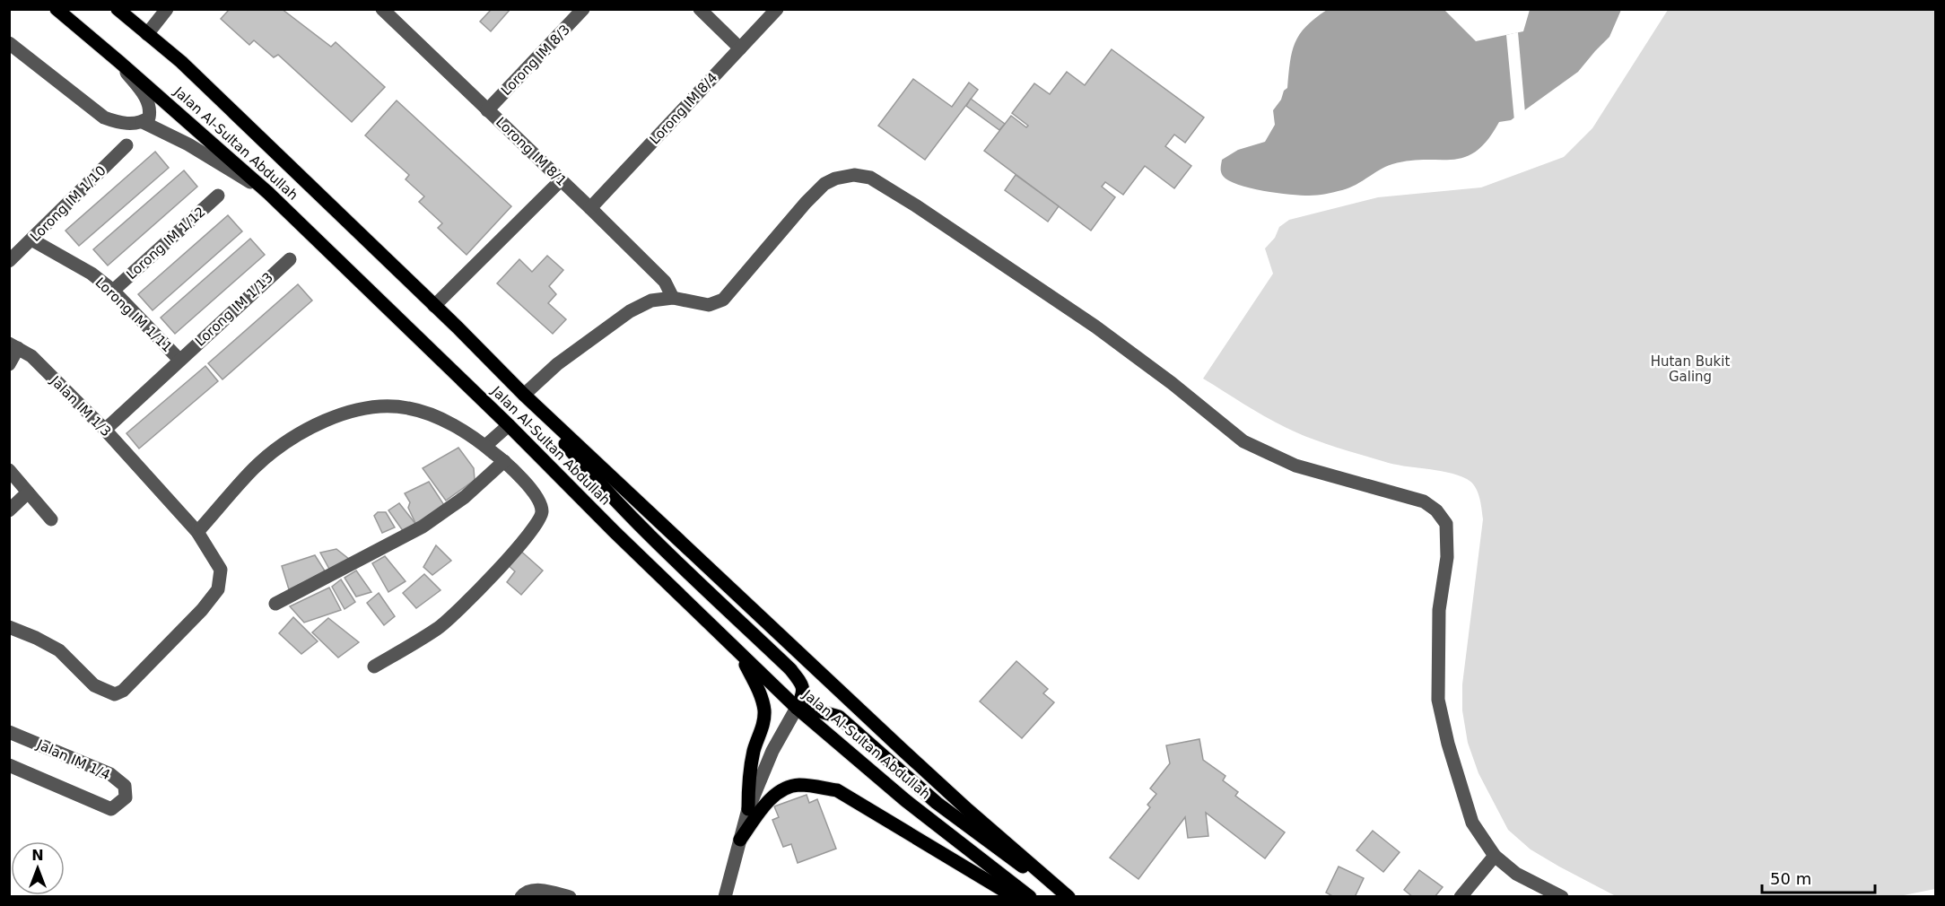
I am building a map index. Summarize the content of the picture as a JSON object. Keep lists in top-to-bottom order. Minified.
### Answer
{"streets":{"main road":["Jalan Al-Sultan Abdullah"],"street":["Lorong IM 8/3","Lorong IM 8/4","Lorong IM 8/1","Lorong IM 1/10","Lorong IM 1/12","Lorong IM 1/13","Lorong IM 1/11","Jalan IM 1/3","Jalan IM 1/4"]},"crossings":[["Lorong IM 8/3","Lorong IM 8/1"],["Lorong IM 8/4","Lorong IM 8/1"],["Lorong IM 1/10","Lorong IM 1/11"],["Lorong IM 1/12","Lorong IM 1/11"],["Lorong IM 1/13","Lorong IM 1/11"],["Lorong IM 1/13","Jalan IM 1/3"]],"parks":["Hutan Bukit Galing"],"scale_bar":"50 m","north":"top"}
